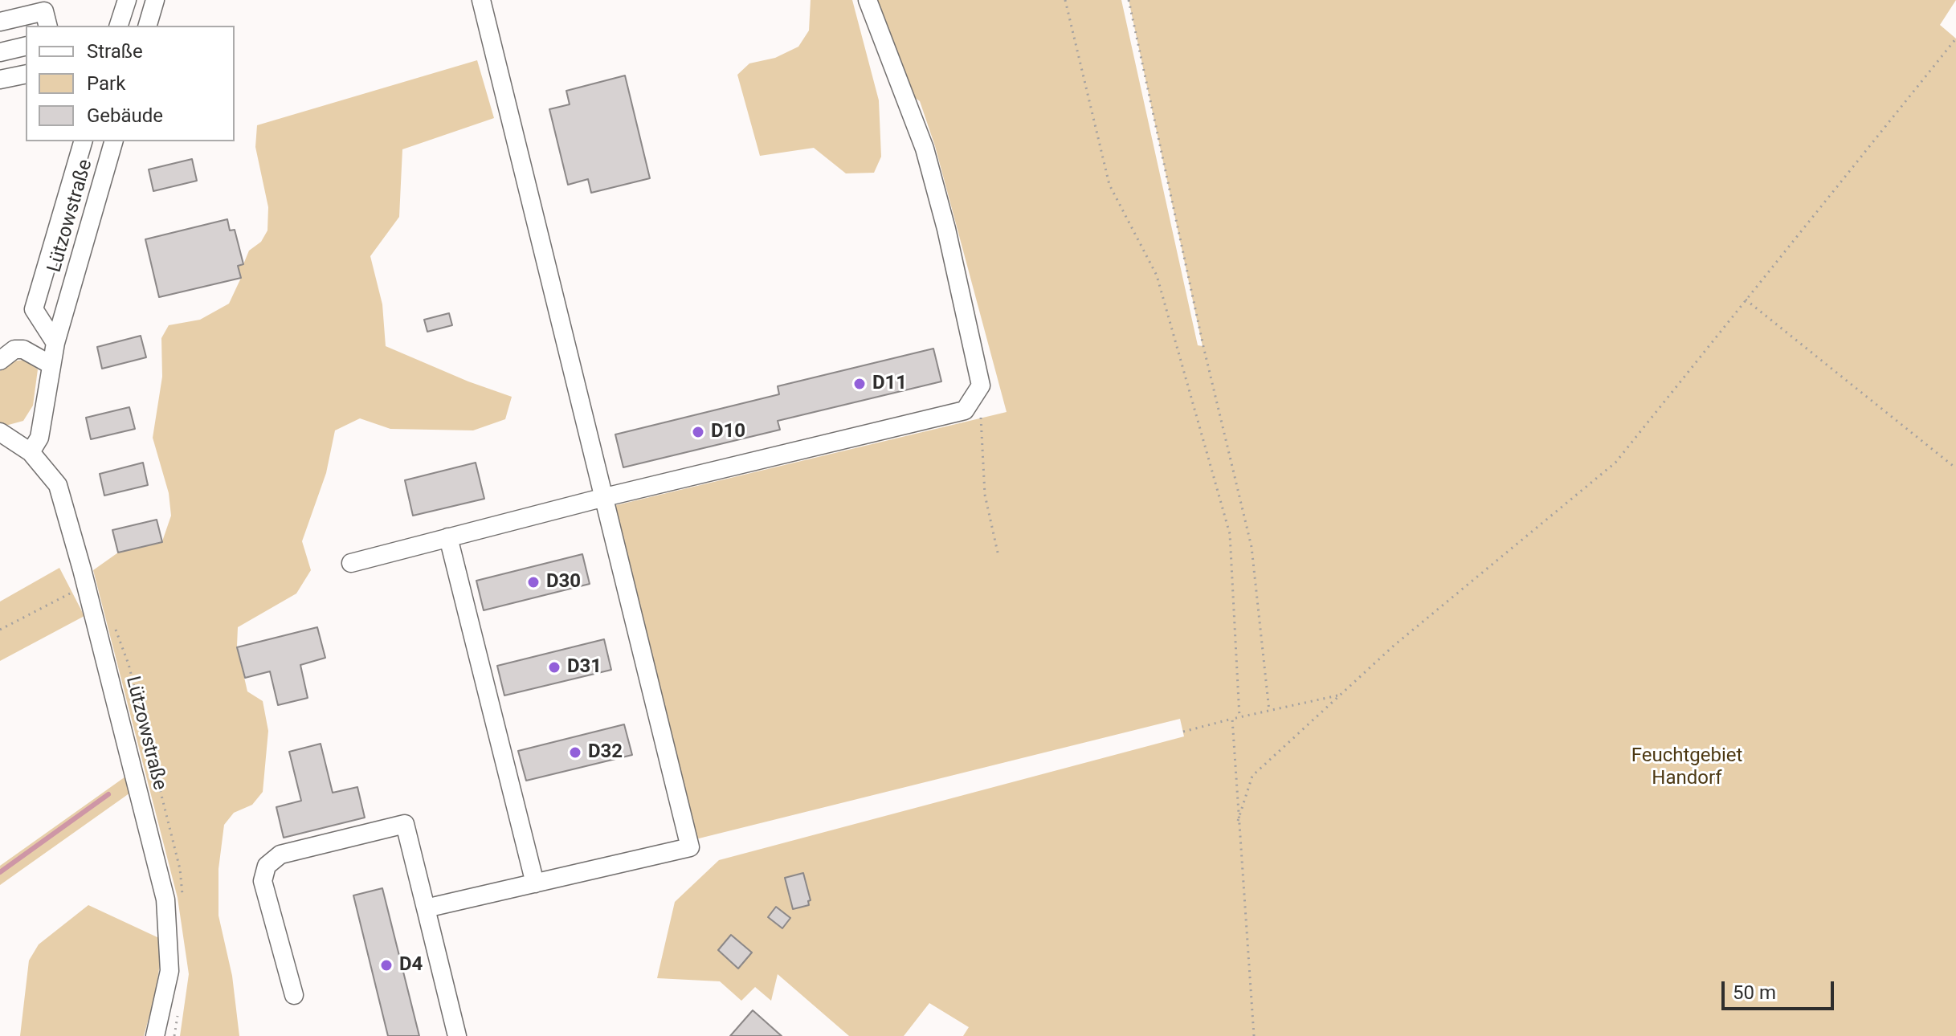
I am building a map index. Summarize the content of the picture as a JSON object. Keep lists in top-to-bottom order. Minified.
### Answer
{"streets":{"street":["Lützowstraße"]},"parks":["Feuchtgebiet Handorf"],"places":["D11","D10","D30","D31","D32","D4"],"legend":["Straße","Park","Gebäude"],"scale_bar":"50 m"}
